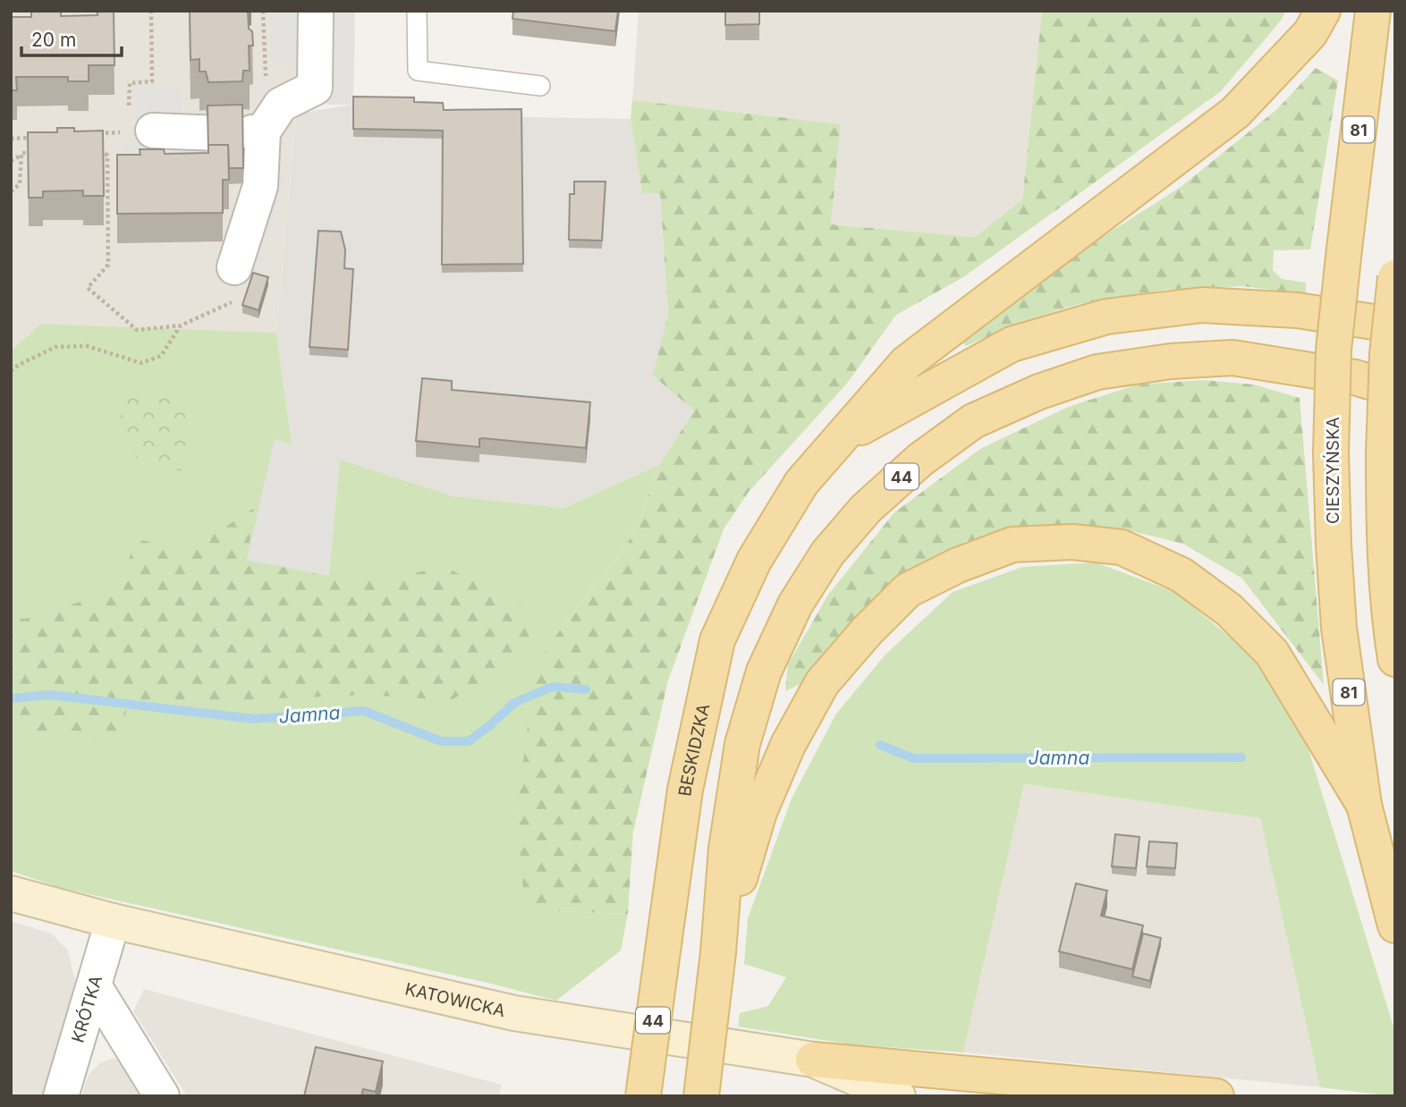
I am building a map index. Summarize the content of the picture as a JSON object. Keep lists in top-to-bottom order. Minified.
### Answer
{"streets":{"main road":["81","CIESZYŃSKA","44","BESKIDZKA"],"street":["KATOWICKA","KRÓTKA"]},"crossings":[["44","BESKIDZKA"],["KATOWICKA","KRÓTKA"]],"water":["Jamna"],"scale_bar":"20 m"}
